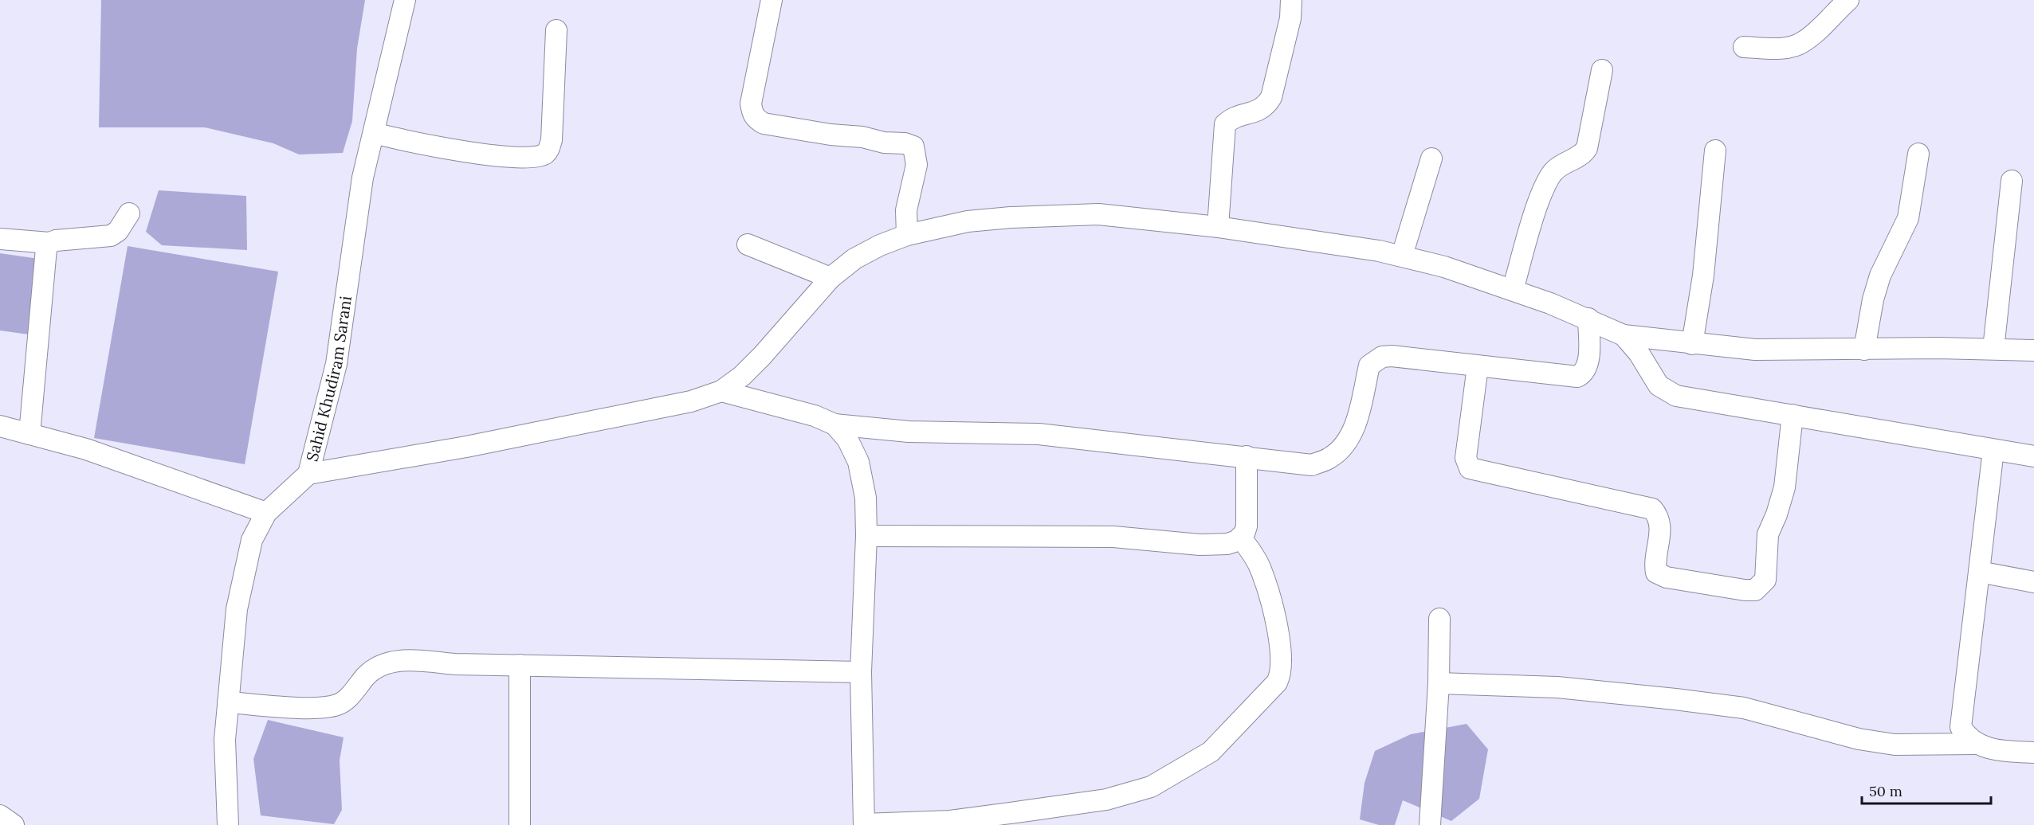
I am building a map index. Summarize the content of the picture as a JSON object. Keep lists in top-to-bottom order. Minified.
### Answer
{"streets":{"street":["Sahid Khudiram Sarani"]},"scale_bar":"50 m"}
